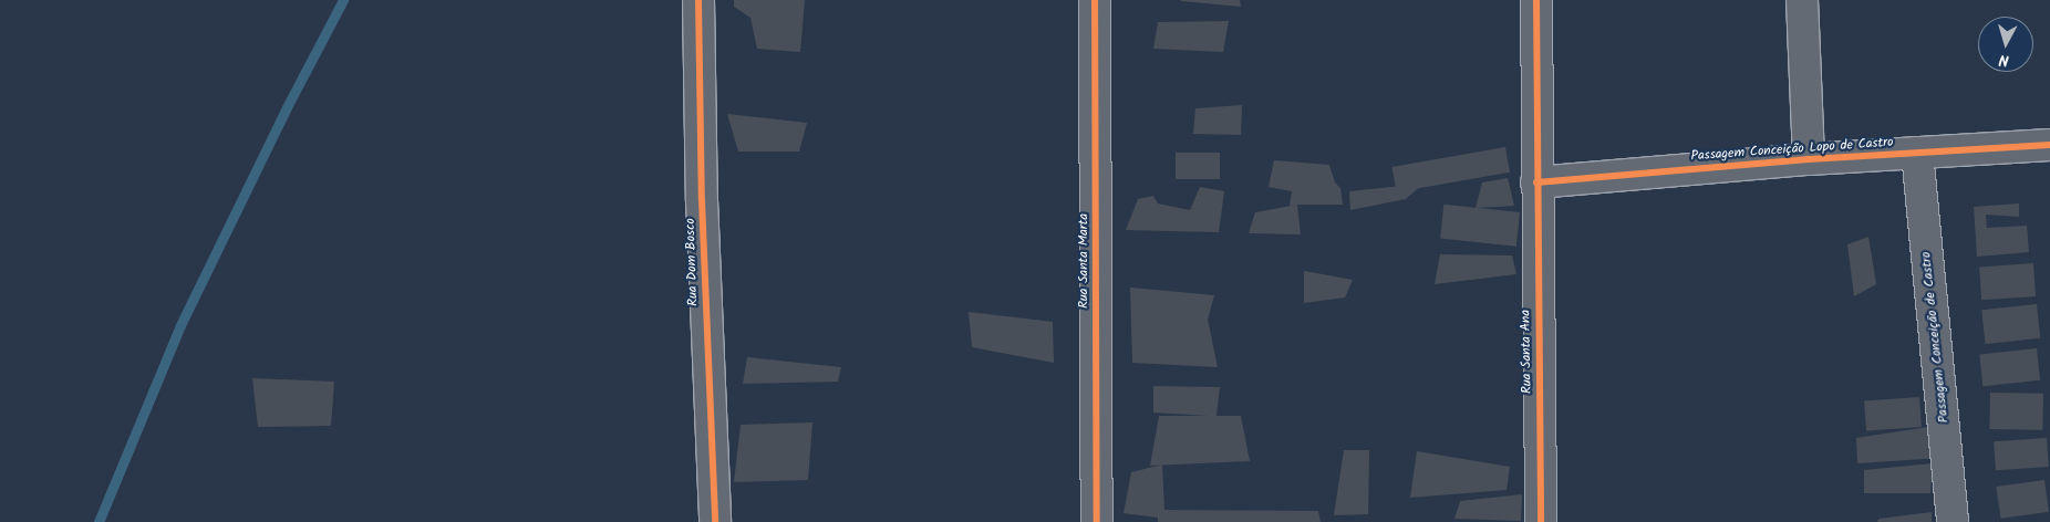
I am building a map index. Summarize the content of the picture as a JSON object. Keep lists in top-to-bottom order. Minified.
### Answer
{"streets":{"street":["Passagem Conceição Lopo de Castro","Rua Santa Marta","Rua Dom Bosco","Passagem Conceição de Castro","Rua Santa Ana"]},"crossings":[["Passagem Conceição Lopo de Castro","Passagem Conceição de Castro"],["Passagem Conceição Lopo de Castro","Rua Santa Ana"]],"north":"bottom"}
